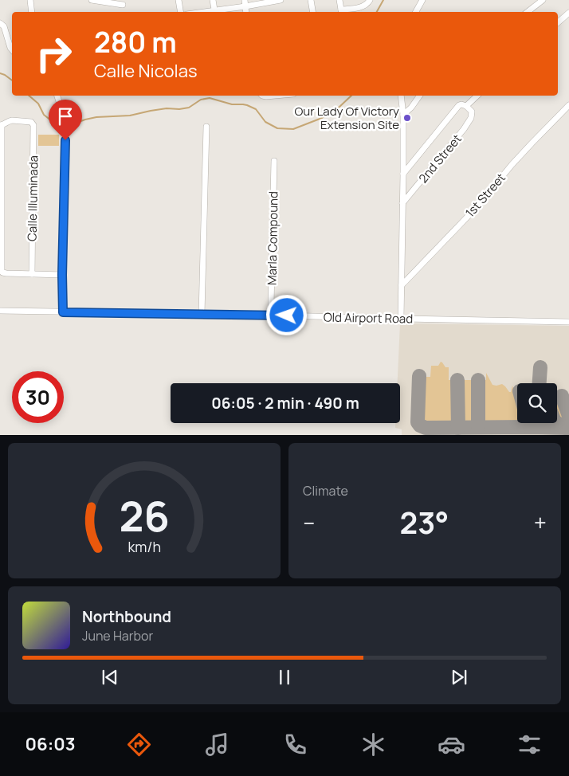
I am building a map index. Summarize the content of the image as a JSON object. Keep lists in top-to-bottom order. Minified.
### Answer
{"streets":{"street":["2nd Street","1st Street","Calle Illuminada","Marla Compound","Old Airport Road"]},"crossings":[["Marla Compound","Old Airport Road"]],"places":["Our Lady Of Victory Extension Site"],"page":{"turn":["280 m","Calle Nicolas"],"limit":"30","trip":"06:05 · 2 min · 490 m","tile":"Climate","heat":["−","23°","+"],"song":["Northbound","June Harbor"],"tabs":"06:03","gauge":["26","km/h"]}}
